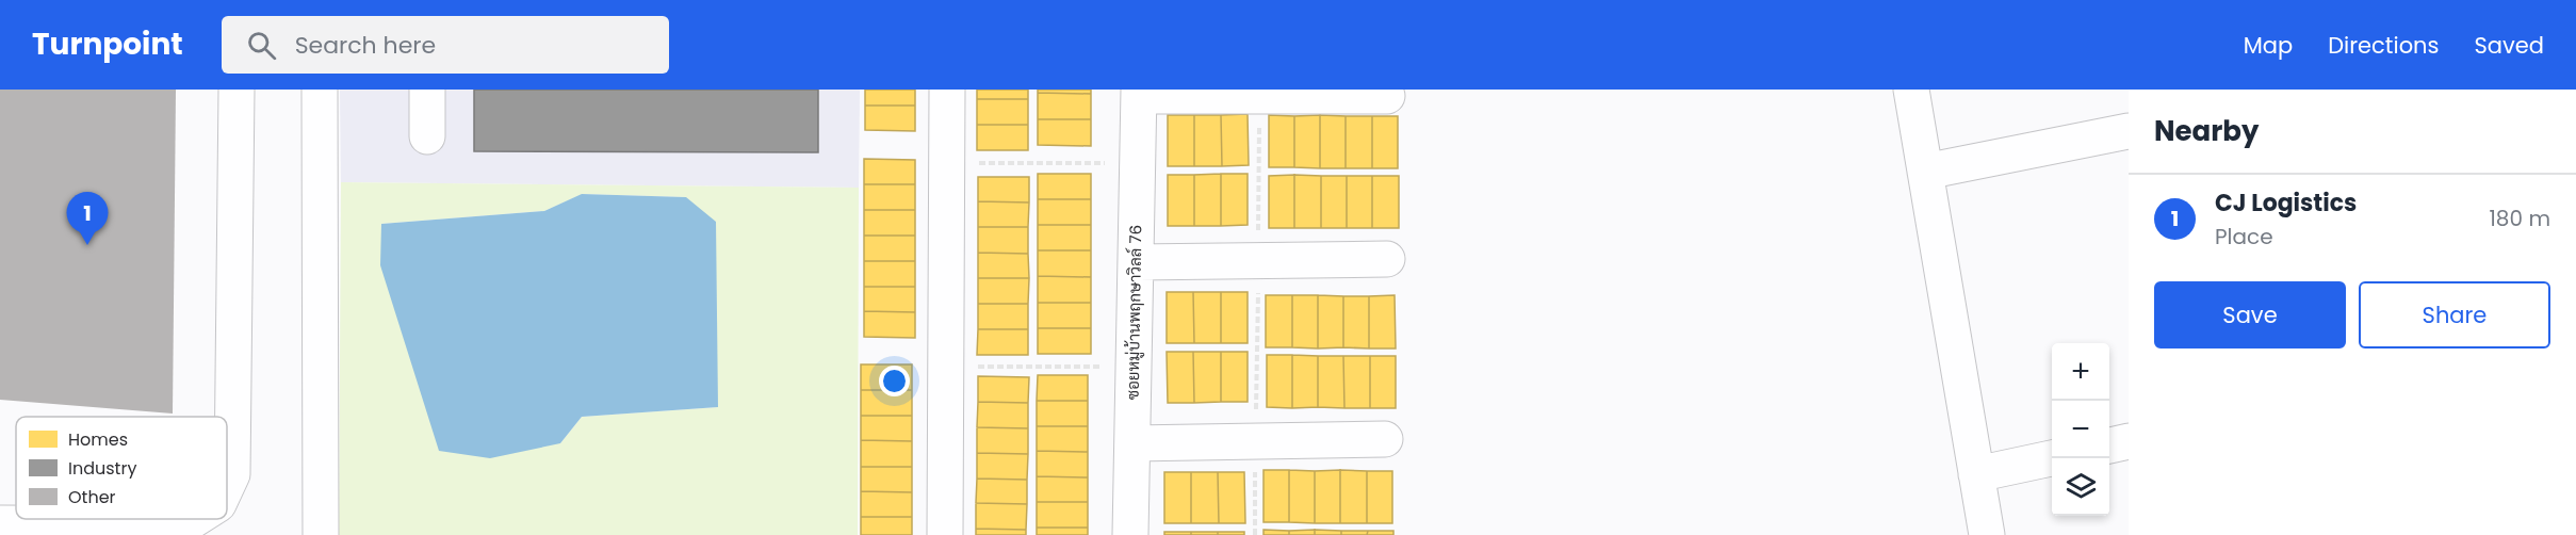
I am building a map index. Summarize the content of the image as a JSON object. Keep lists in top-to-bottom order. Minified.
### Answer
{"streets":{"street":["ซอยหมู่บ้านพฤกษาวิลล์ 76"]},"legend":["Homes","Industry","Other"],"page":{"header":"Turnpoint","search":"Search here","nav":["Map","Directions","Saved"],"heading":"Nearby","list":[{"mark":"1","name":"CJ Logistics","note":"Place","value":"180 m"}],"pins":"1","buttons":["Save","Share"],"map_buttons":["+","−"]}}
